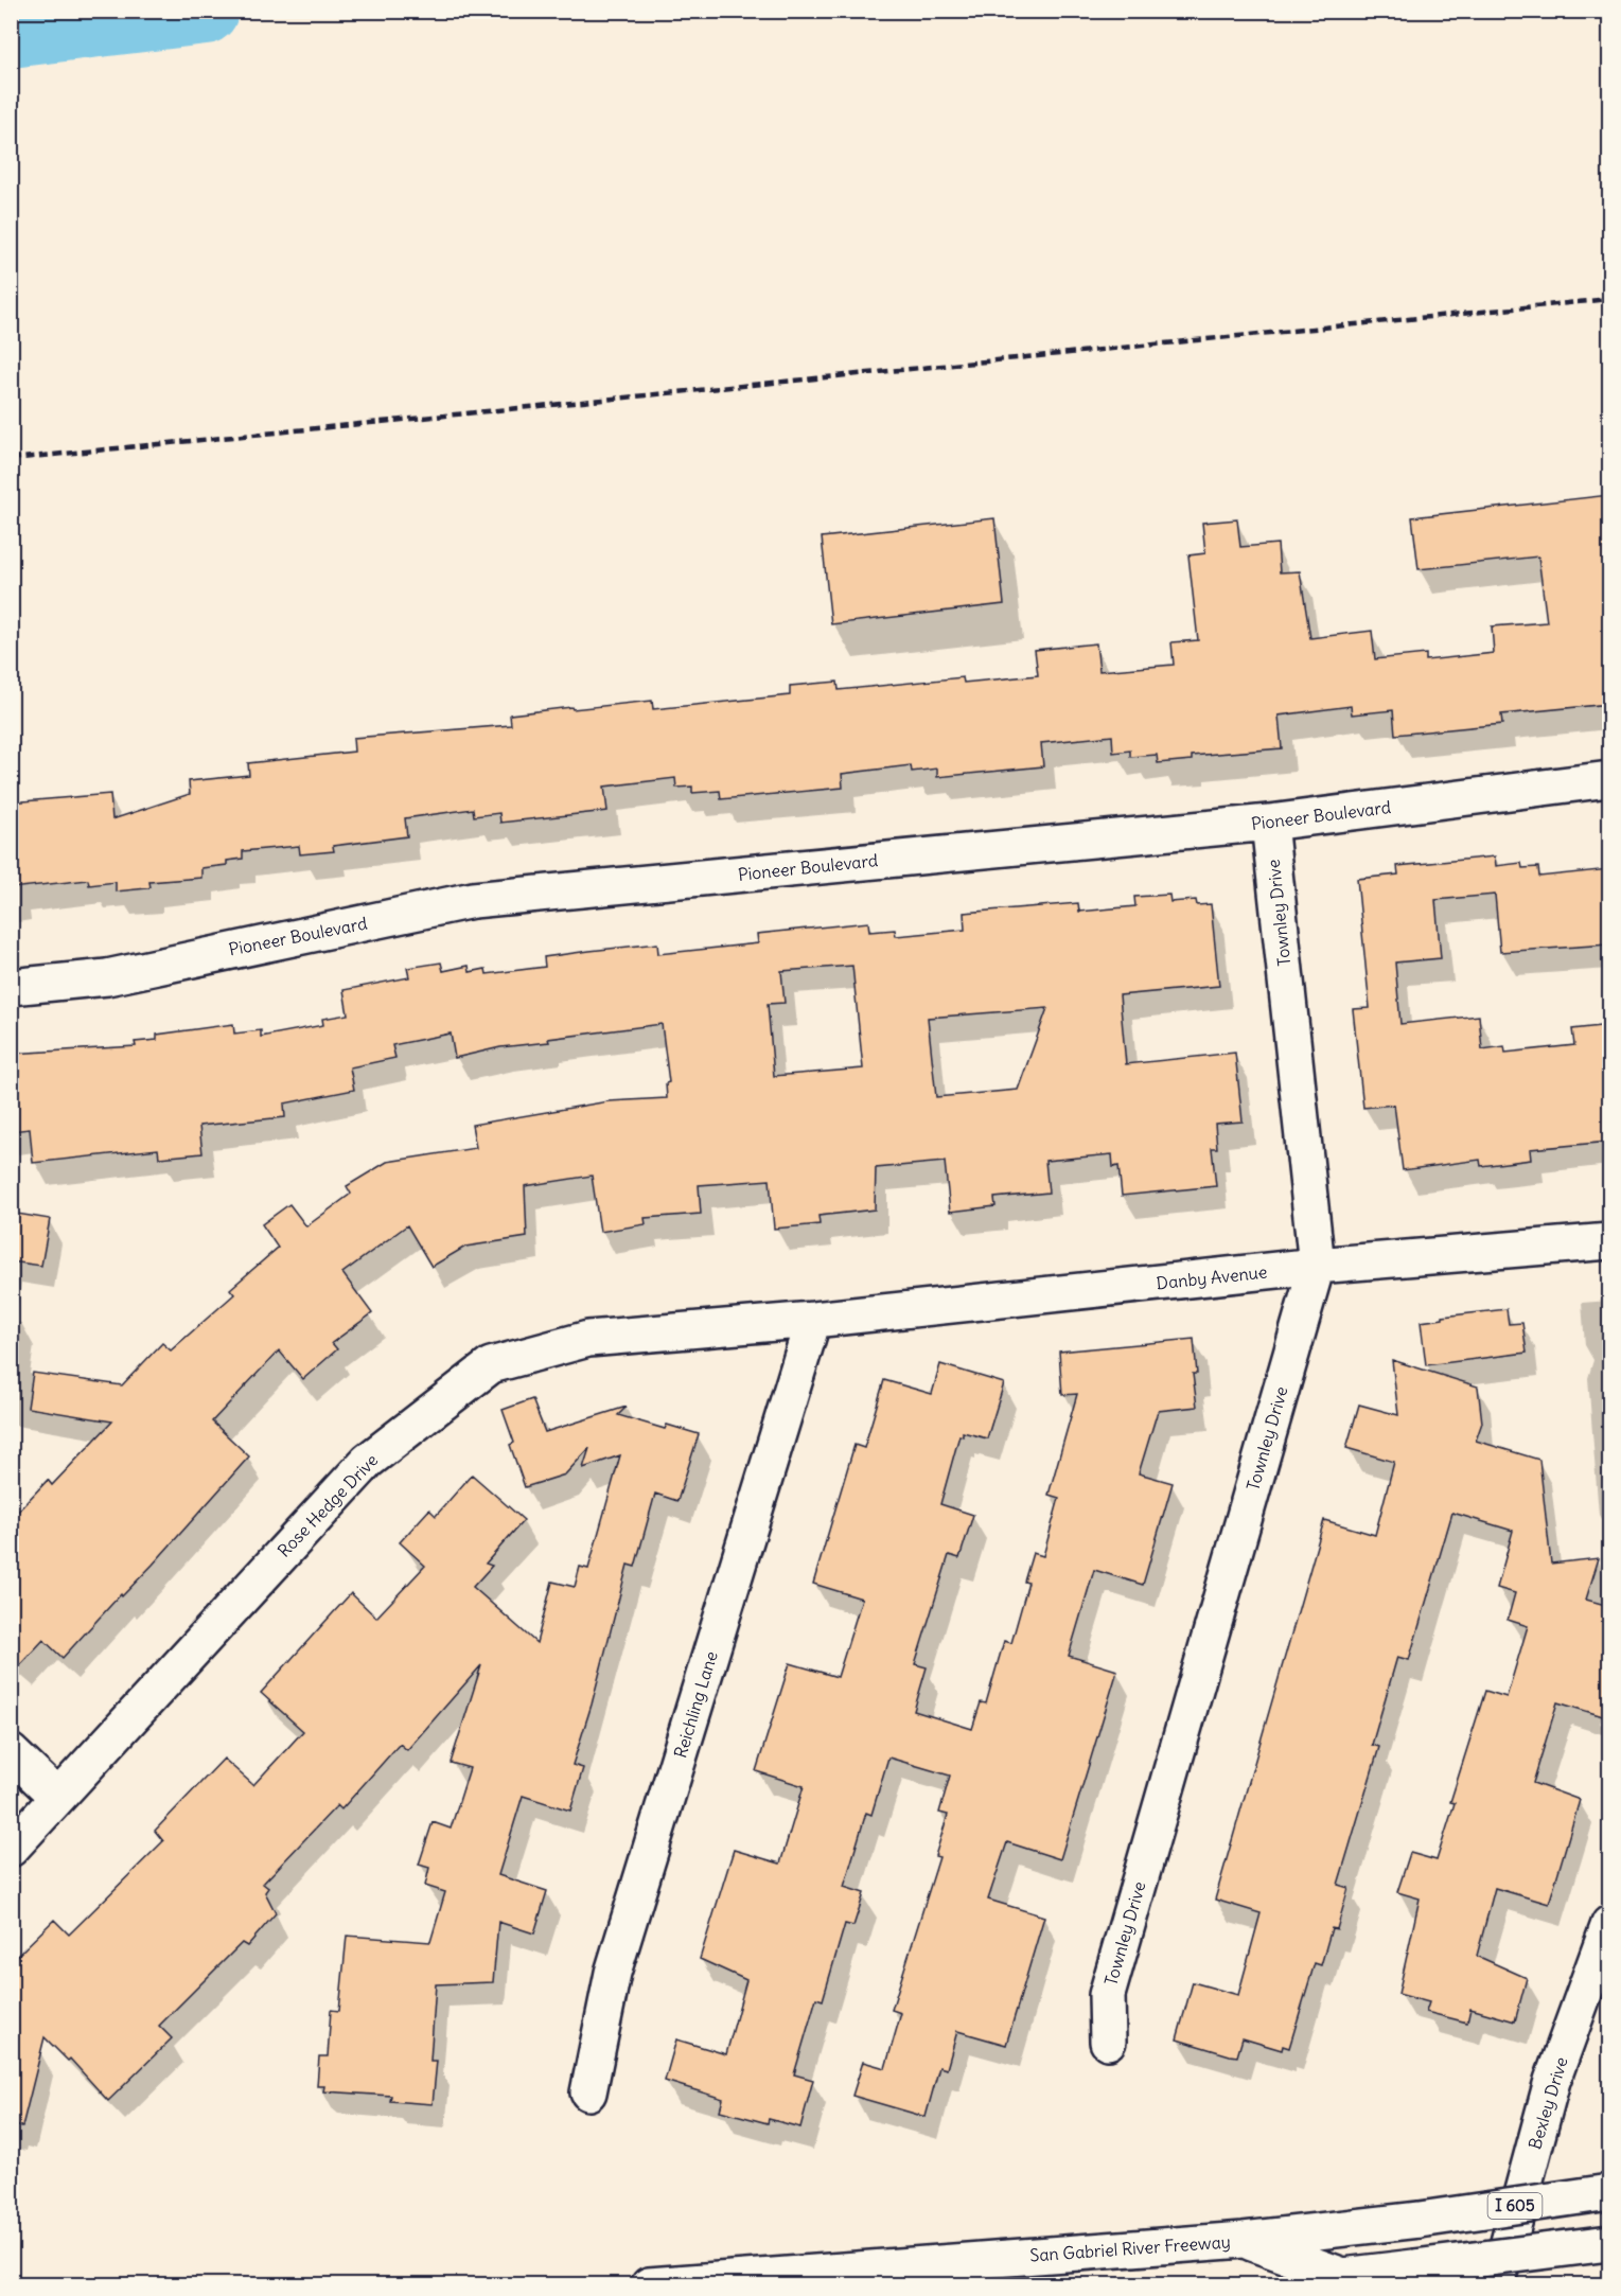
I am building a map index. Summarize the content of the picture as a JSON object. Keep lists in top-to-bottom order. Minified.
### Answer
{"streets":{"main road":["Pioneer Boulevard","Townley Drive","Danby Avenue","Rose Hedge Drive","Reichling Lane","Bexley Drive","I 605","San Gabriel River Freeway"]},"crossings":[["Pioneer Boulevard","Townley Drive"],["Townley Drive","Danby Avenue"],["Danby Avenue","Rose Hedge Drive"],["Danby Avenue","Reichling Lane"],["Rose Hedge Drive","Reichling Lane"]]}
